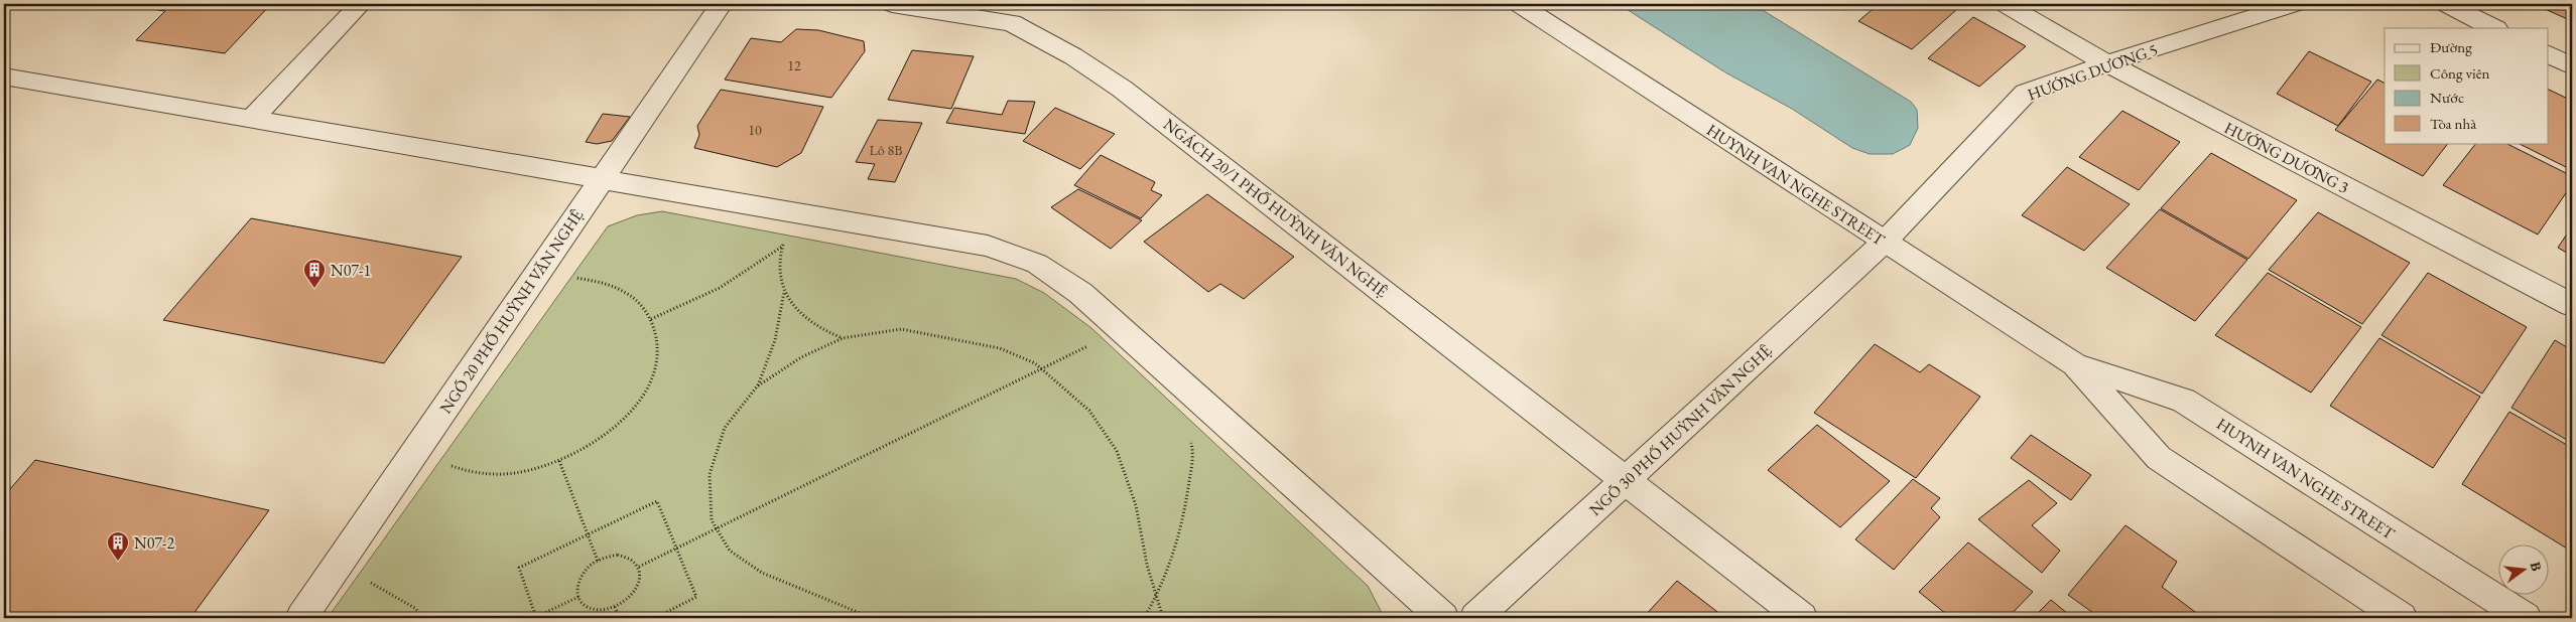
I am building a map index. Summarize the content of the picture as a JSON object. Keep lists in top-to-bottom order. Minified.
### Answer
{"streets":{"street":["HƯỚNG DƯƠNG 5","HƯỚNG DƯƠNG 3","HUYNH VAN NGHE STREET","NGÁCH 20/1 PHỐ HUỲNH VĂN NGHỆ","NGÕ 20 PHỐ HUỲNH VĂN NGHỆ","NGÕ 30 PHỐ HUỲNH VĂN NGHỆ"]},"crossings":[["HƯỚNG DƯƠNG 5","HƯỚNG DƯƠNG 3"],["HƯỚNG DƯƠNG 5","HUYNH VAN NGHE STREET"],["HƯỚNG DƯƠNG 5","NGÕ 30 PHỐ HUỲNH VĂN NGHỆ"],["HUYNH VAN NGHE STREET","NGÕ 30 PHỐ HUỲNH VĂN NGHỆ"],["NGÁCH 20/1 PHỐ HUỲNH VĂN NGHỆ","NGÕ 30 PHỐ HUỲNH VĂN NGHỆ"]],"places":{"building":["N07-1","N07-2"]},"house_numbers":["12","10","Lô 8B"],"legend":["Đường","Công viên","Nước","Tòa nhà"],"north":"right"}
